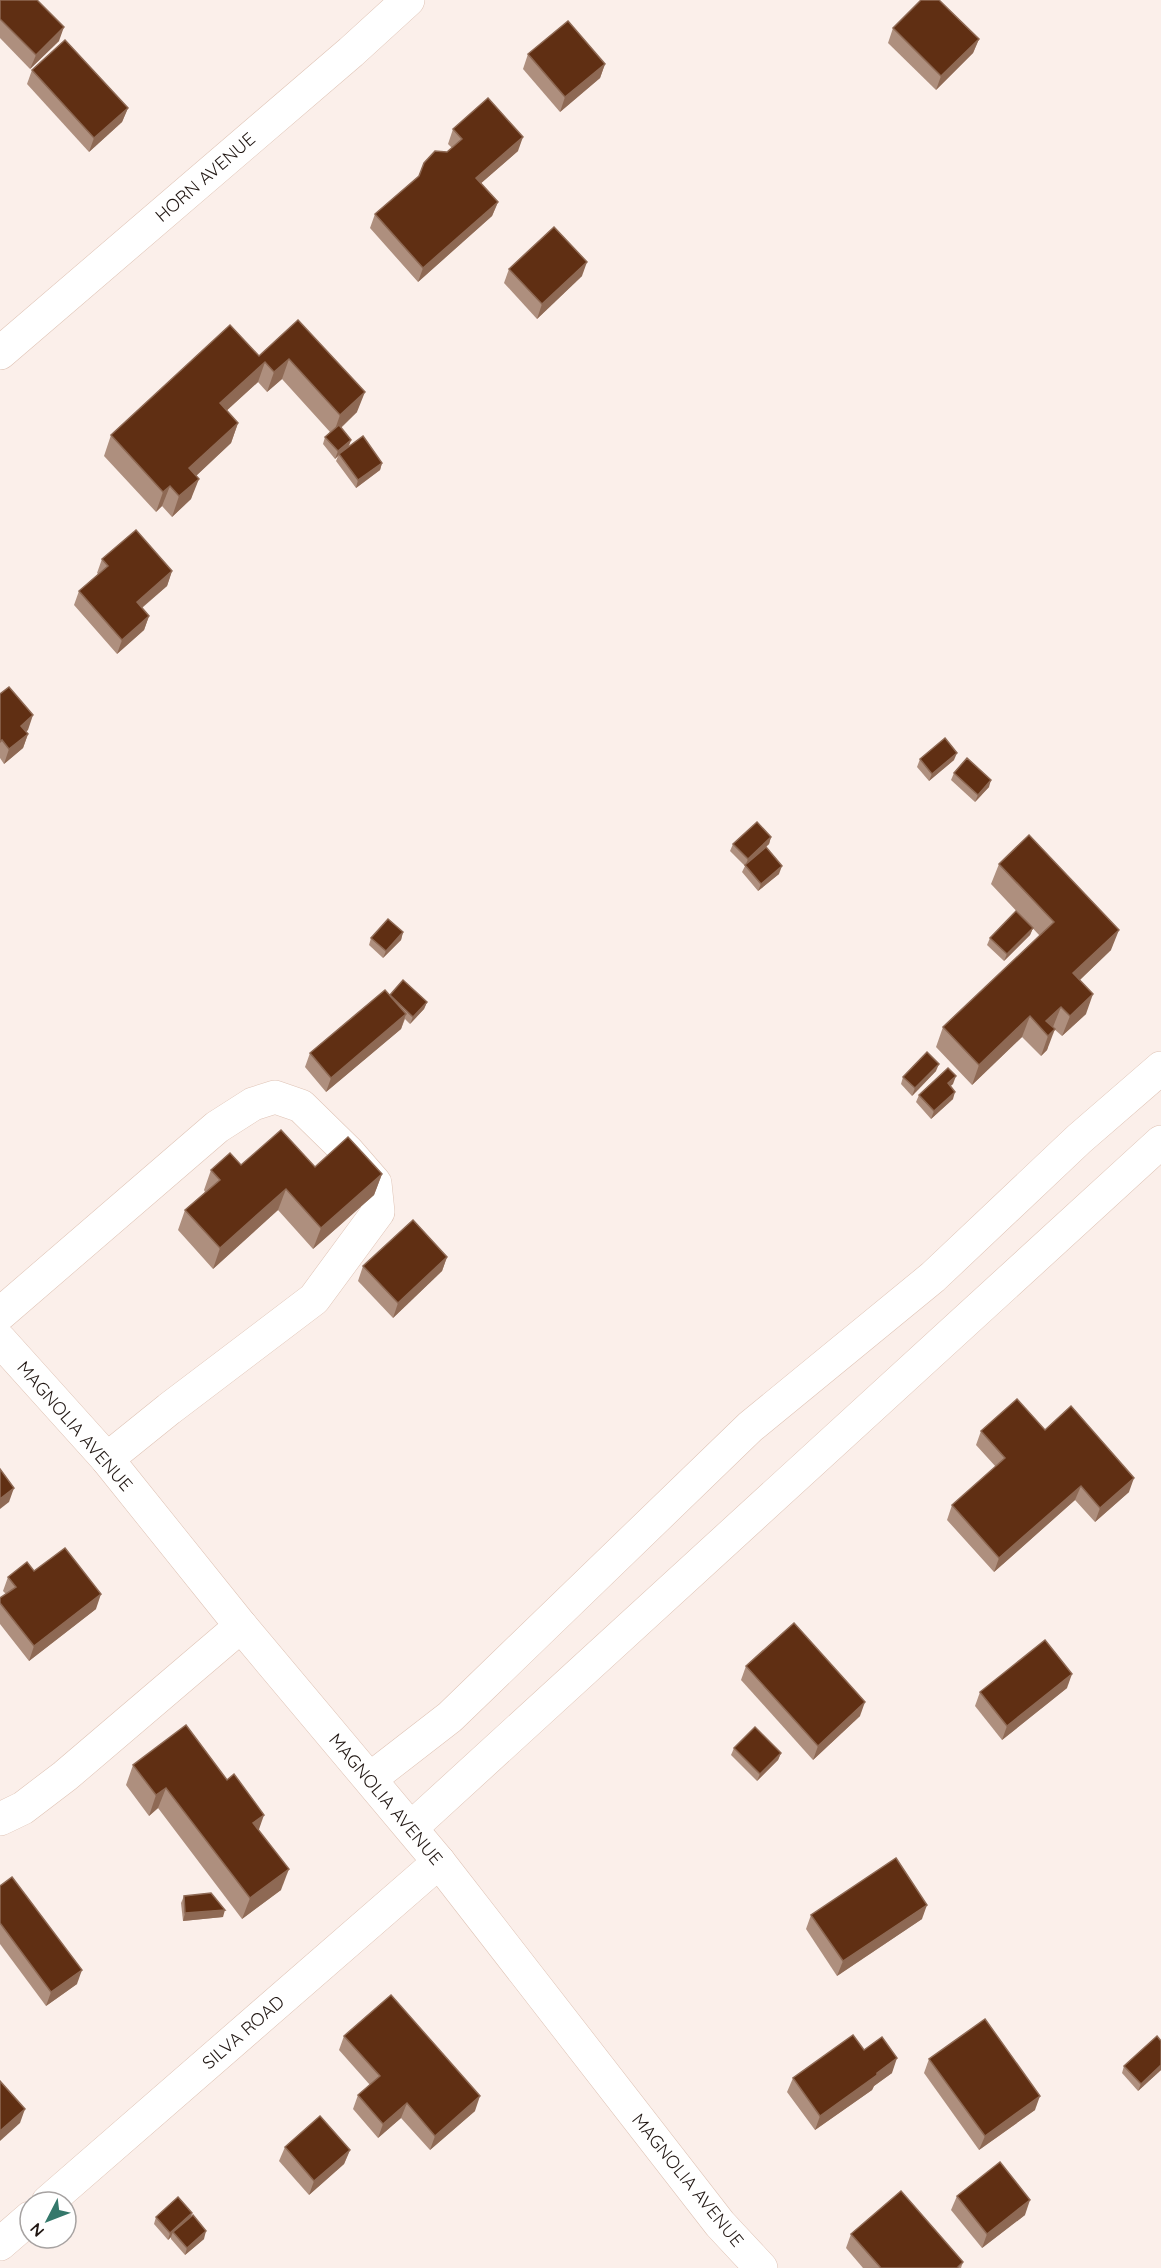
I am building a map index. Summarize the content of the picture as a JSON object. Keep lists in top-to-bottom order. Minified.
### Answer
{"streets":{"street":["HORN AVENUE","MAGNOLIA AVENUE","SILVA ROAD"]},"crossings":[["MAGNOLIA AVENUE","SILVA ROAD"]],"north":"bottom left"}
